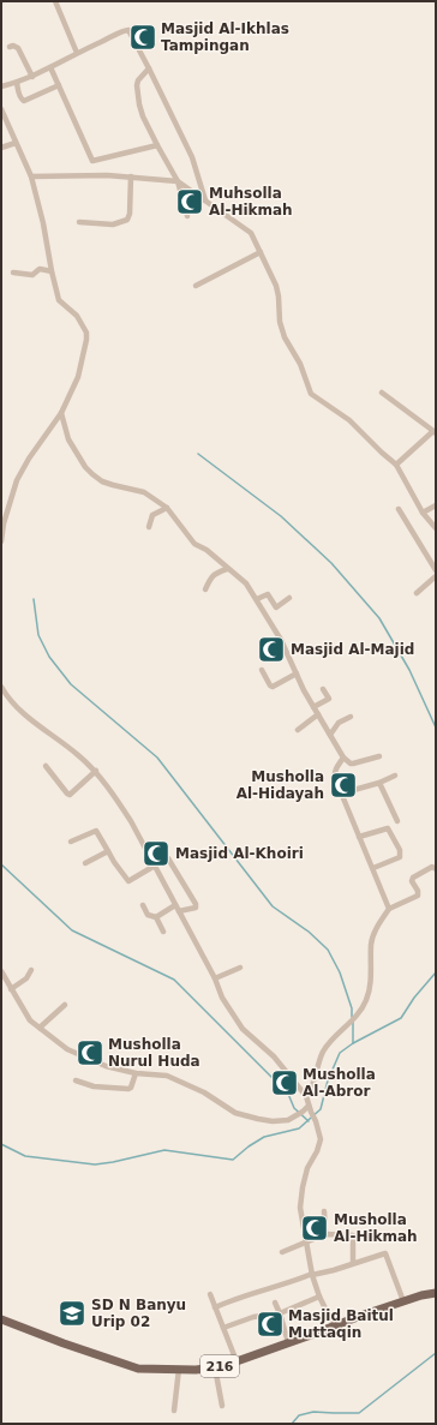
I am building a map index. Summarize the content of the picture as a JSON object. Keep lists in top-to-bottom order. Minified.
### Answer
{"streets":{"main road":["216"]},"places":{"mosque":["Masjid Al-Ikhlas Tampingan","Muhsolla Al-Hikmah","Masjid Al-Majid","Musholla Al-Hidayah","Masjid Al-Khoiri","Musholla Nurul Huda","Musholla Al-Abror","Musholla Al-Hikmah","Masjid Baitul Muttaqin"],"school or university":["SD N Banyu Urip 02"]}}
